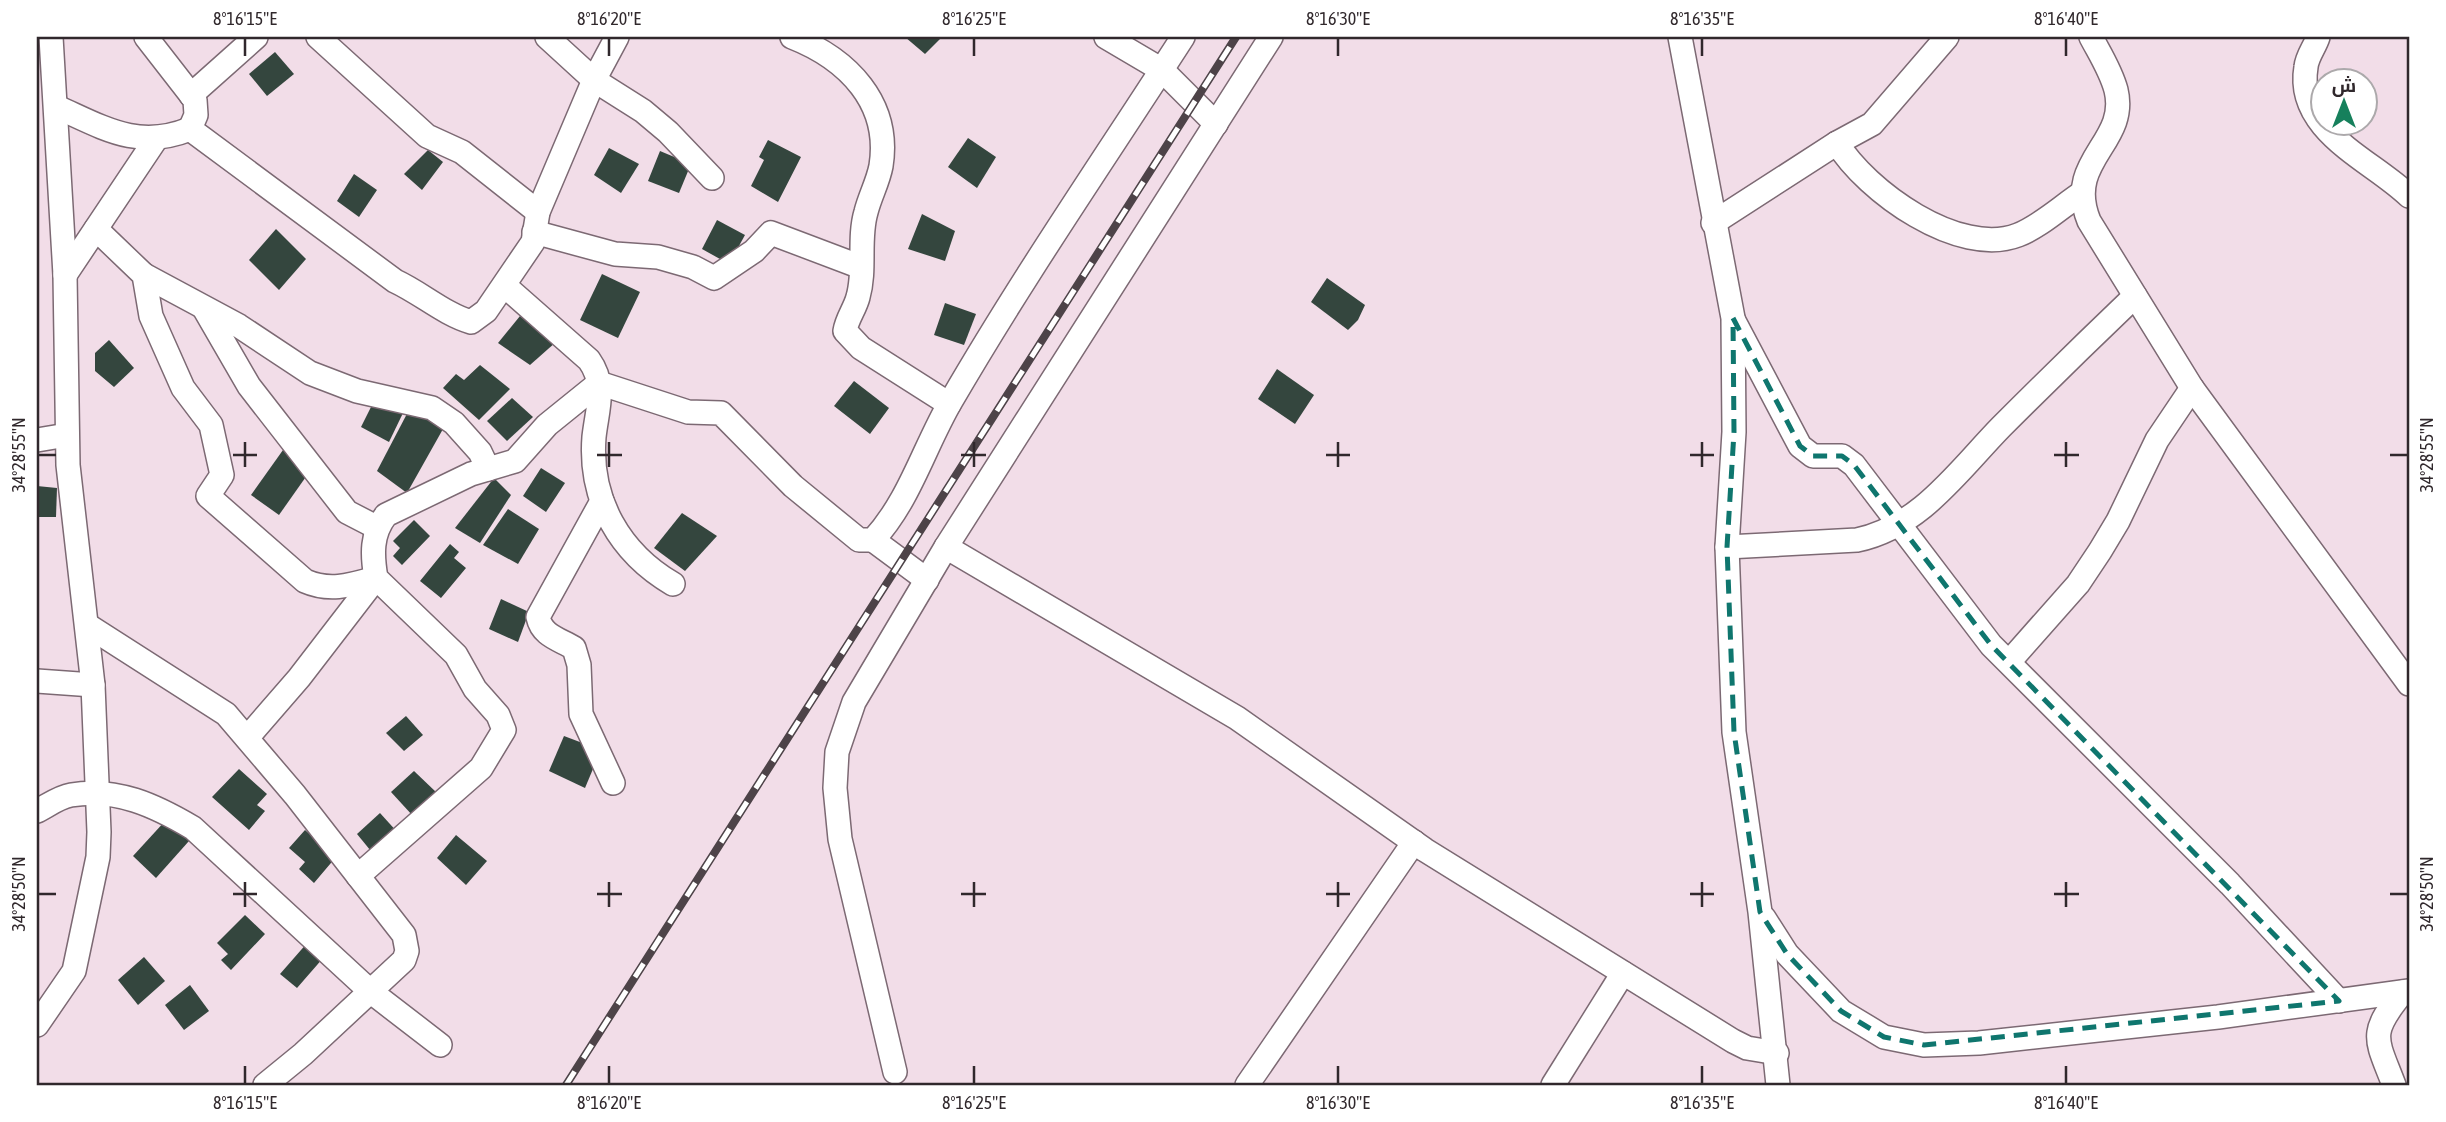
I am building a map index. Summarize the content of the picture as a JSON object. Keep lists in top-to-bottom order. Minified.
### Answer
{"north":"top","coordinates":["8°16'15\"E","8°16'20\"E","8°16'25\"E","8°16'30\"E","8°16'35\"E","8°16'40\"E","34°28'55\"N","34°28'50\"N"]}
